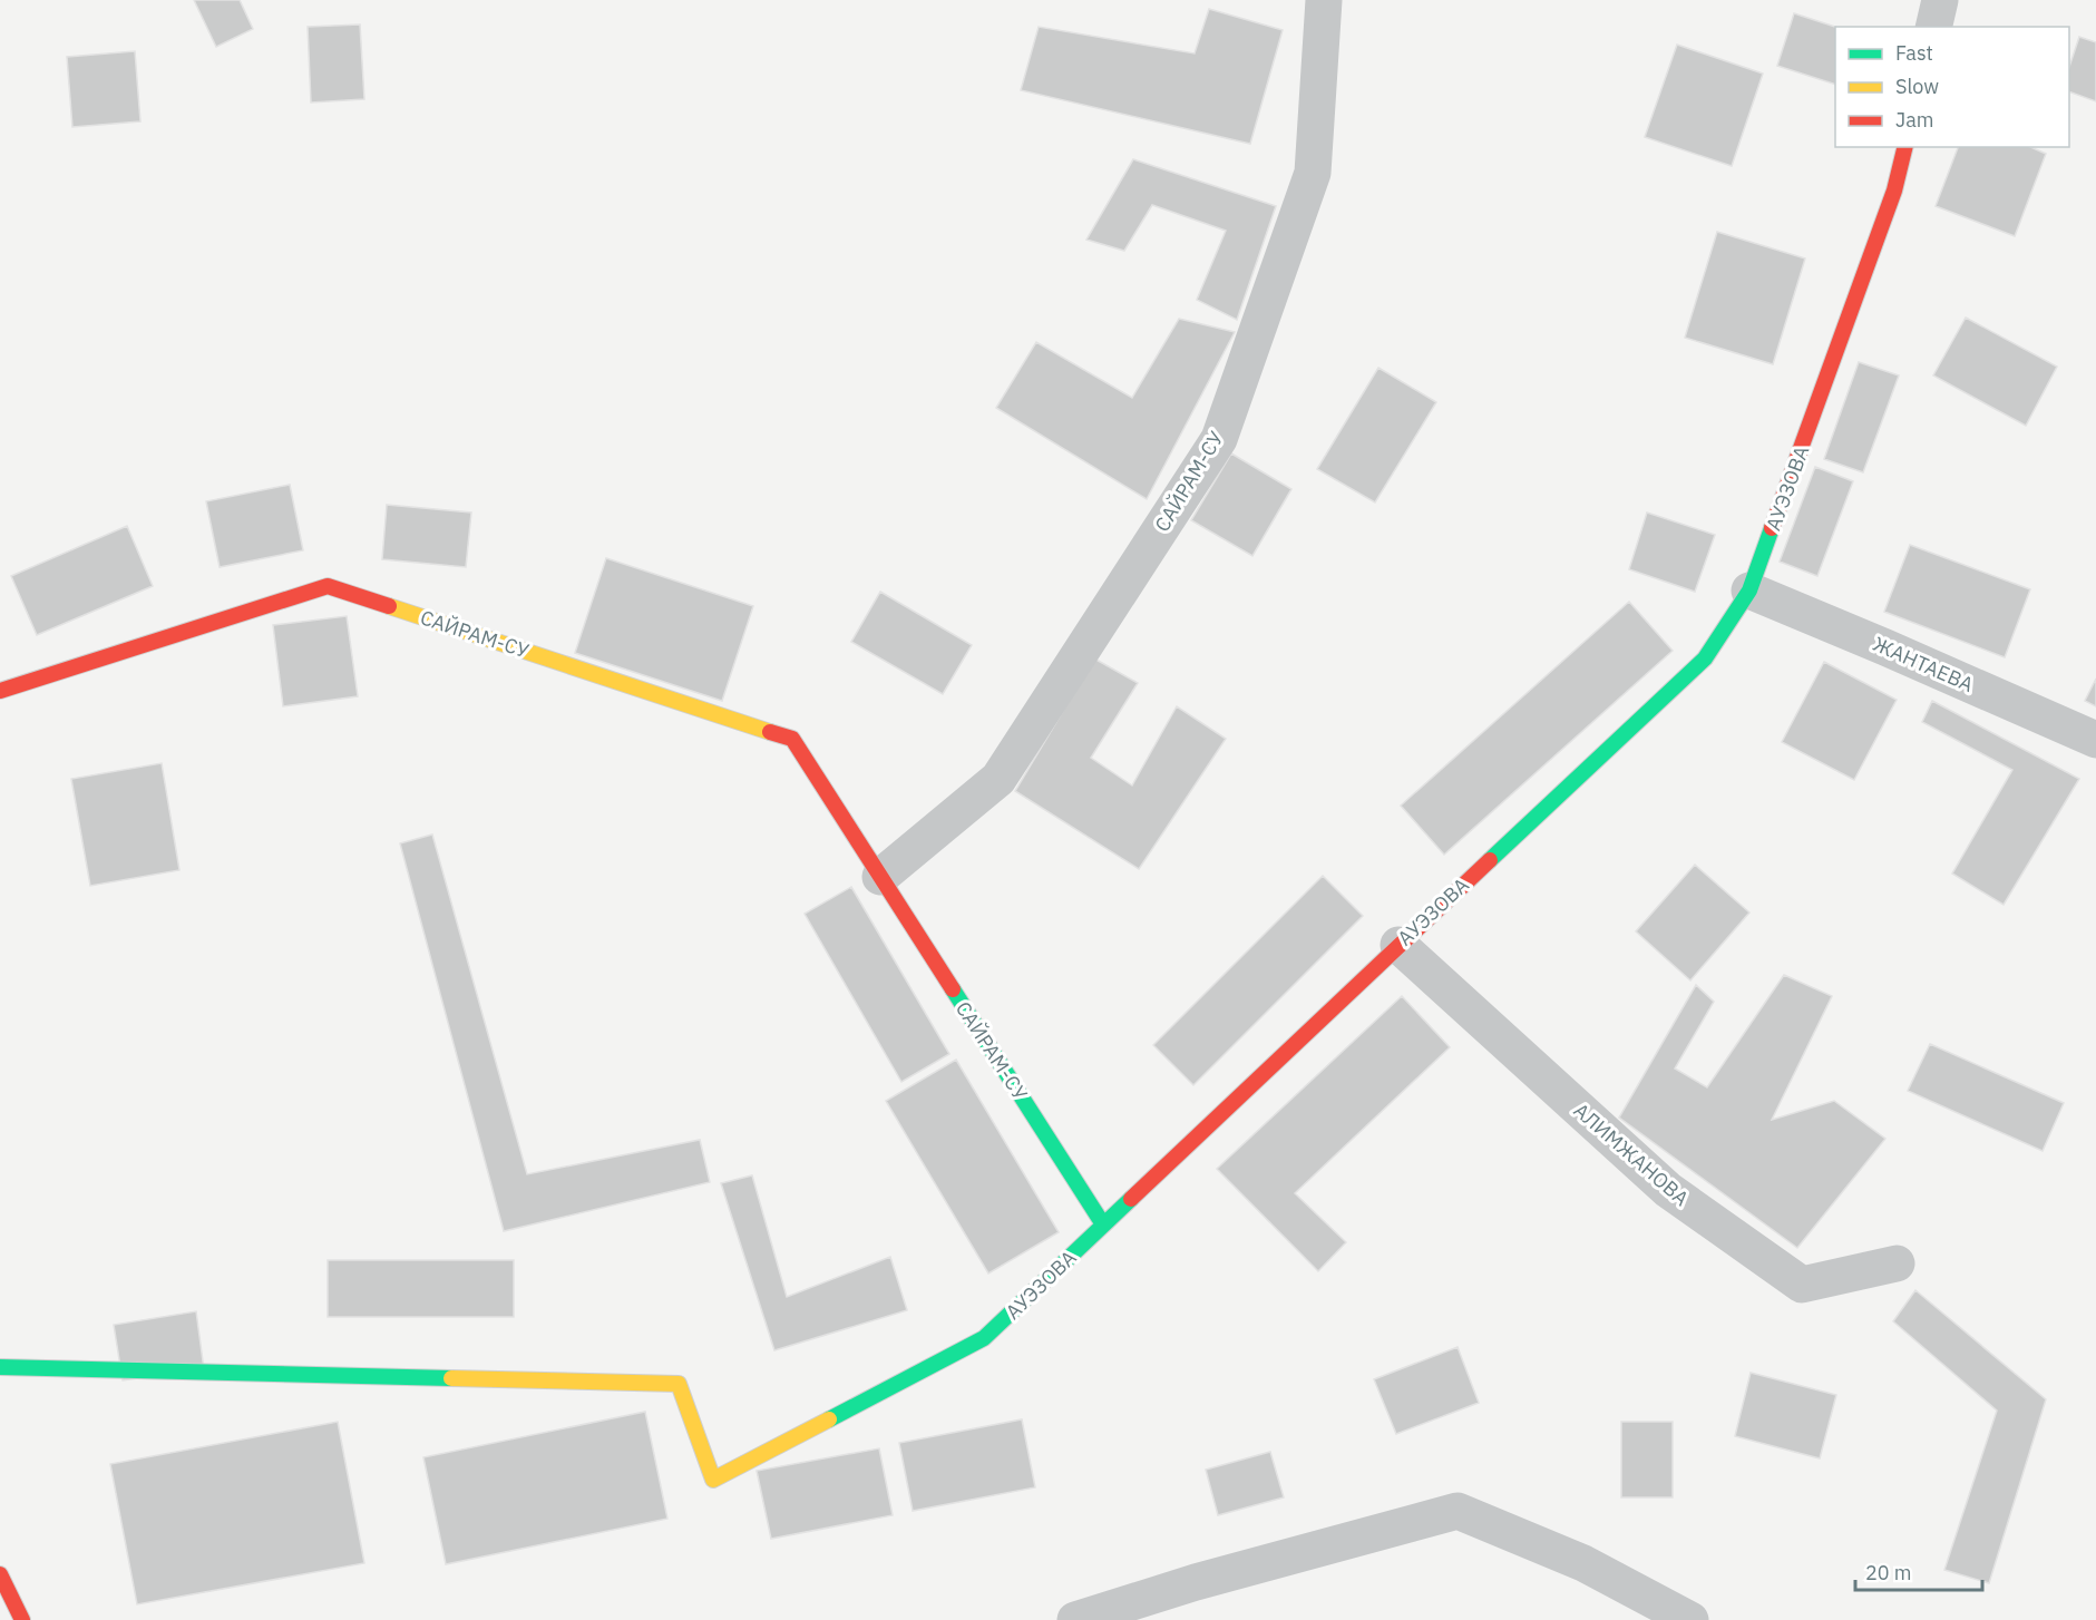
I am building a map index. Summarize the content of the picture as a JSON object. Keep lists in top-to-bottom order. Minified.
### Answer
{"streets":{"street":["САЙРАМ-СУ","АУЭЗОВА","ЖАНТАЕВА","АЛИМЖАНОВА"]},"crossings":[["САЙРАМ-СУ","АУЭЗОВА"],["АУЭЗОВА","ЖАНТАЕВА"],["АУЭЗОВА","АЛИМЖАНОВА"]],"legend":["Fast","Slow","Jam"],"scale_bar":"20 m"}
